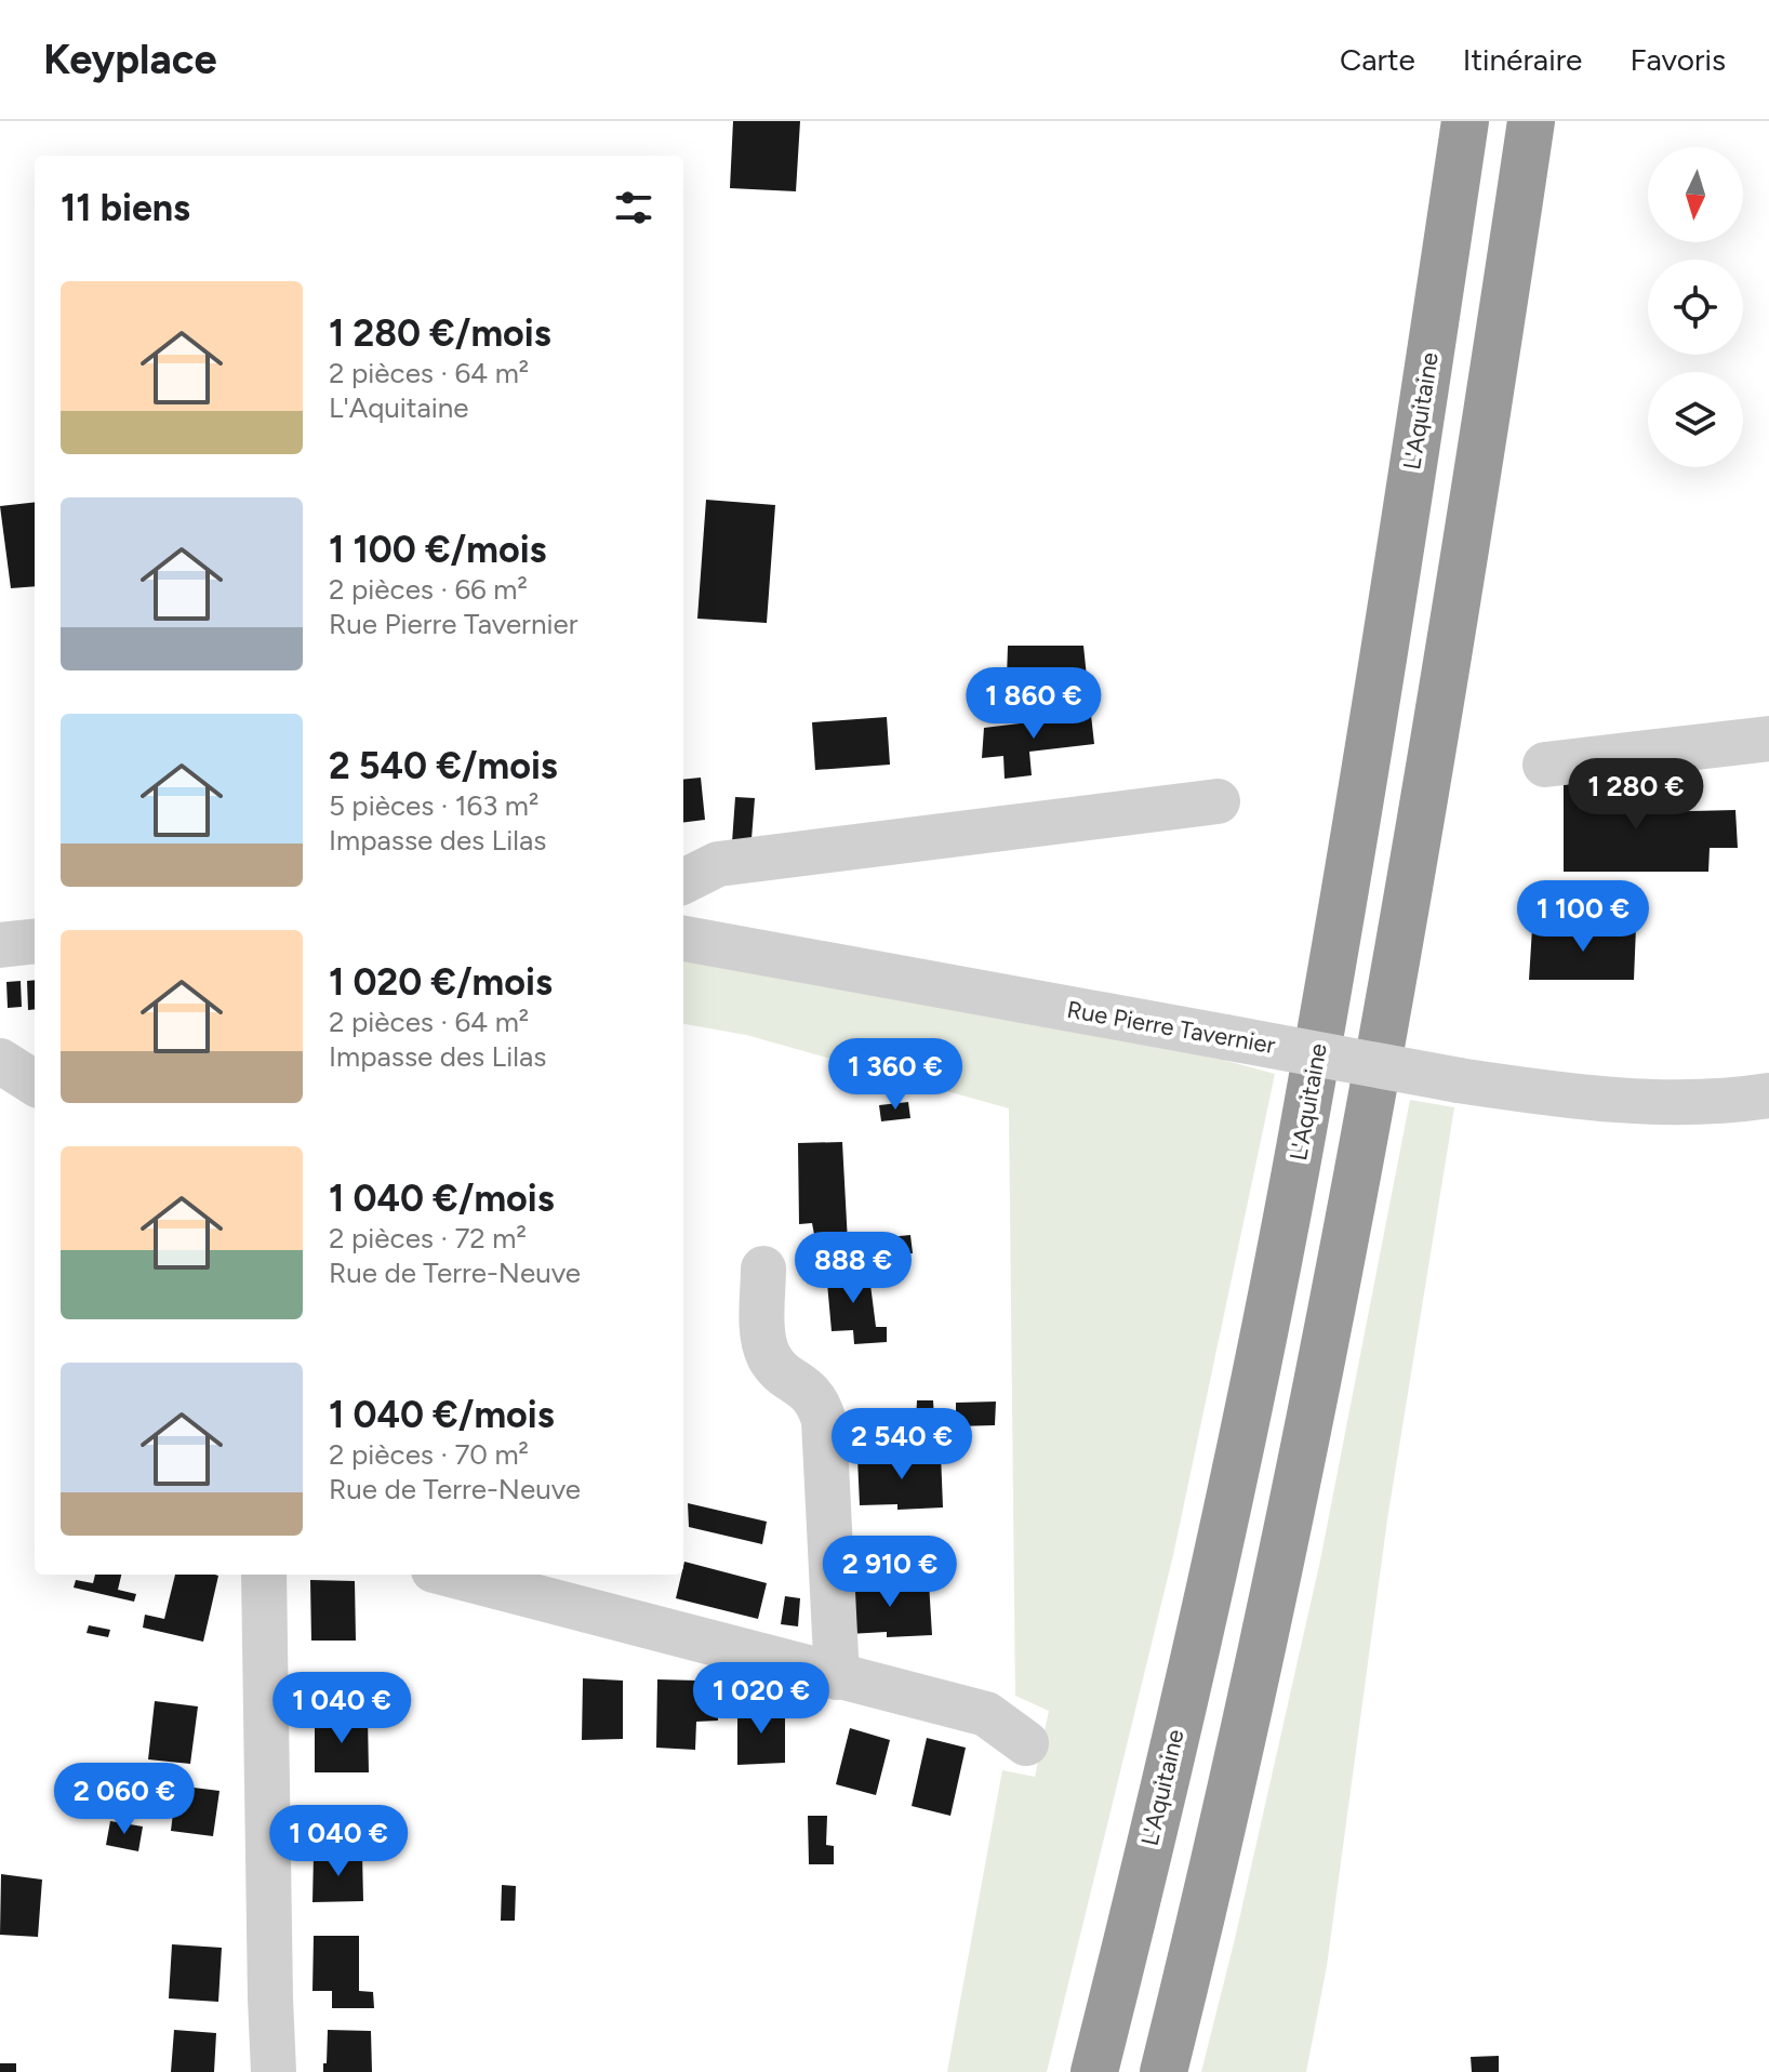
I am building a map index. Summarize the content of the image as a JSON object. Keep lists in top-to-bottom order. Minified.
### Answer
{"streets":{"highway":["L'Aquitaine"],"street":["Rue Pierre Tavernier"]},"north":"bottom","page":{"header":"Keyplace","nav":["Carte","Itinéraire","Favoris"],"heading":"11 biens","list":[{"name":"1 280 €/mois","note":"2 pièces · 64 m² · L'Aquitaine"},{"name":"1 100 €/mois","note":"2 pièces · 66 m² · Rue Pierre Tavernier"},{"name":"2 540 €/mois","note":"5 pièces · 163 m² · Impasse des Lilas"},{"name":"1 020 €/mois","note":"2 pièces · 64 m² · Impasse des Lilas"},{"name":"1 040 €/mois","note":"2 pièces · 72 m² · Rue de Terre-Neuve"},{"name":"1 040 €/mois","note":"2 pièces · 70 m² · Rue de Terre-Neuve"}],"price":["1 860 €","1 280 €","1 100 €","1 360 €","888 €","2 540 €","2 910 €","1 020 €","1 040 €","2 060 €","1 040 €"]}}
